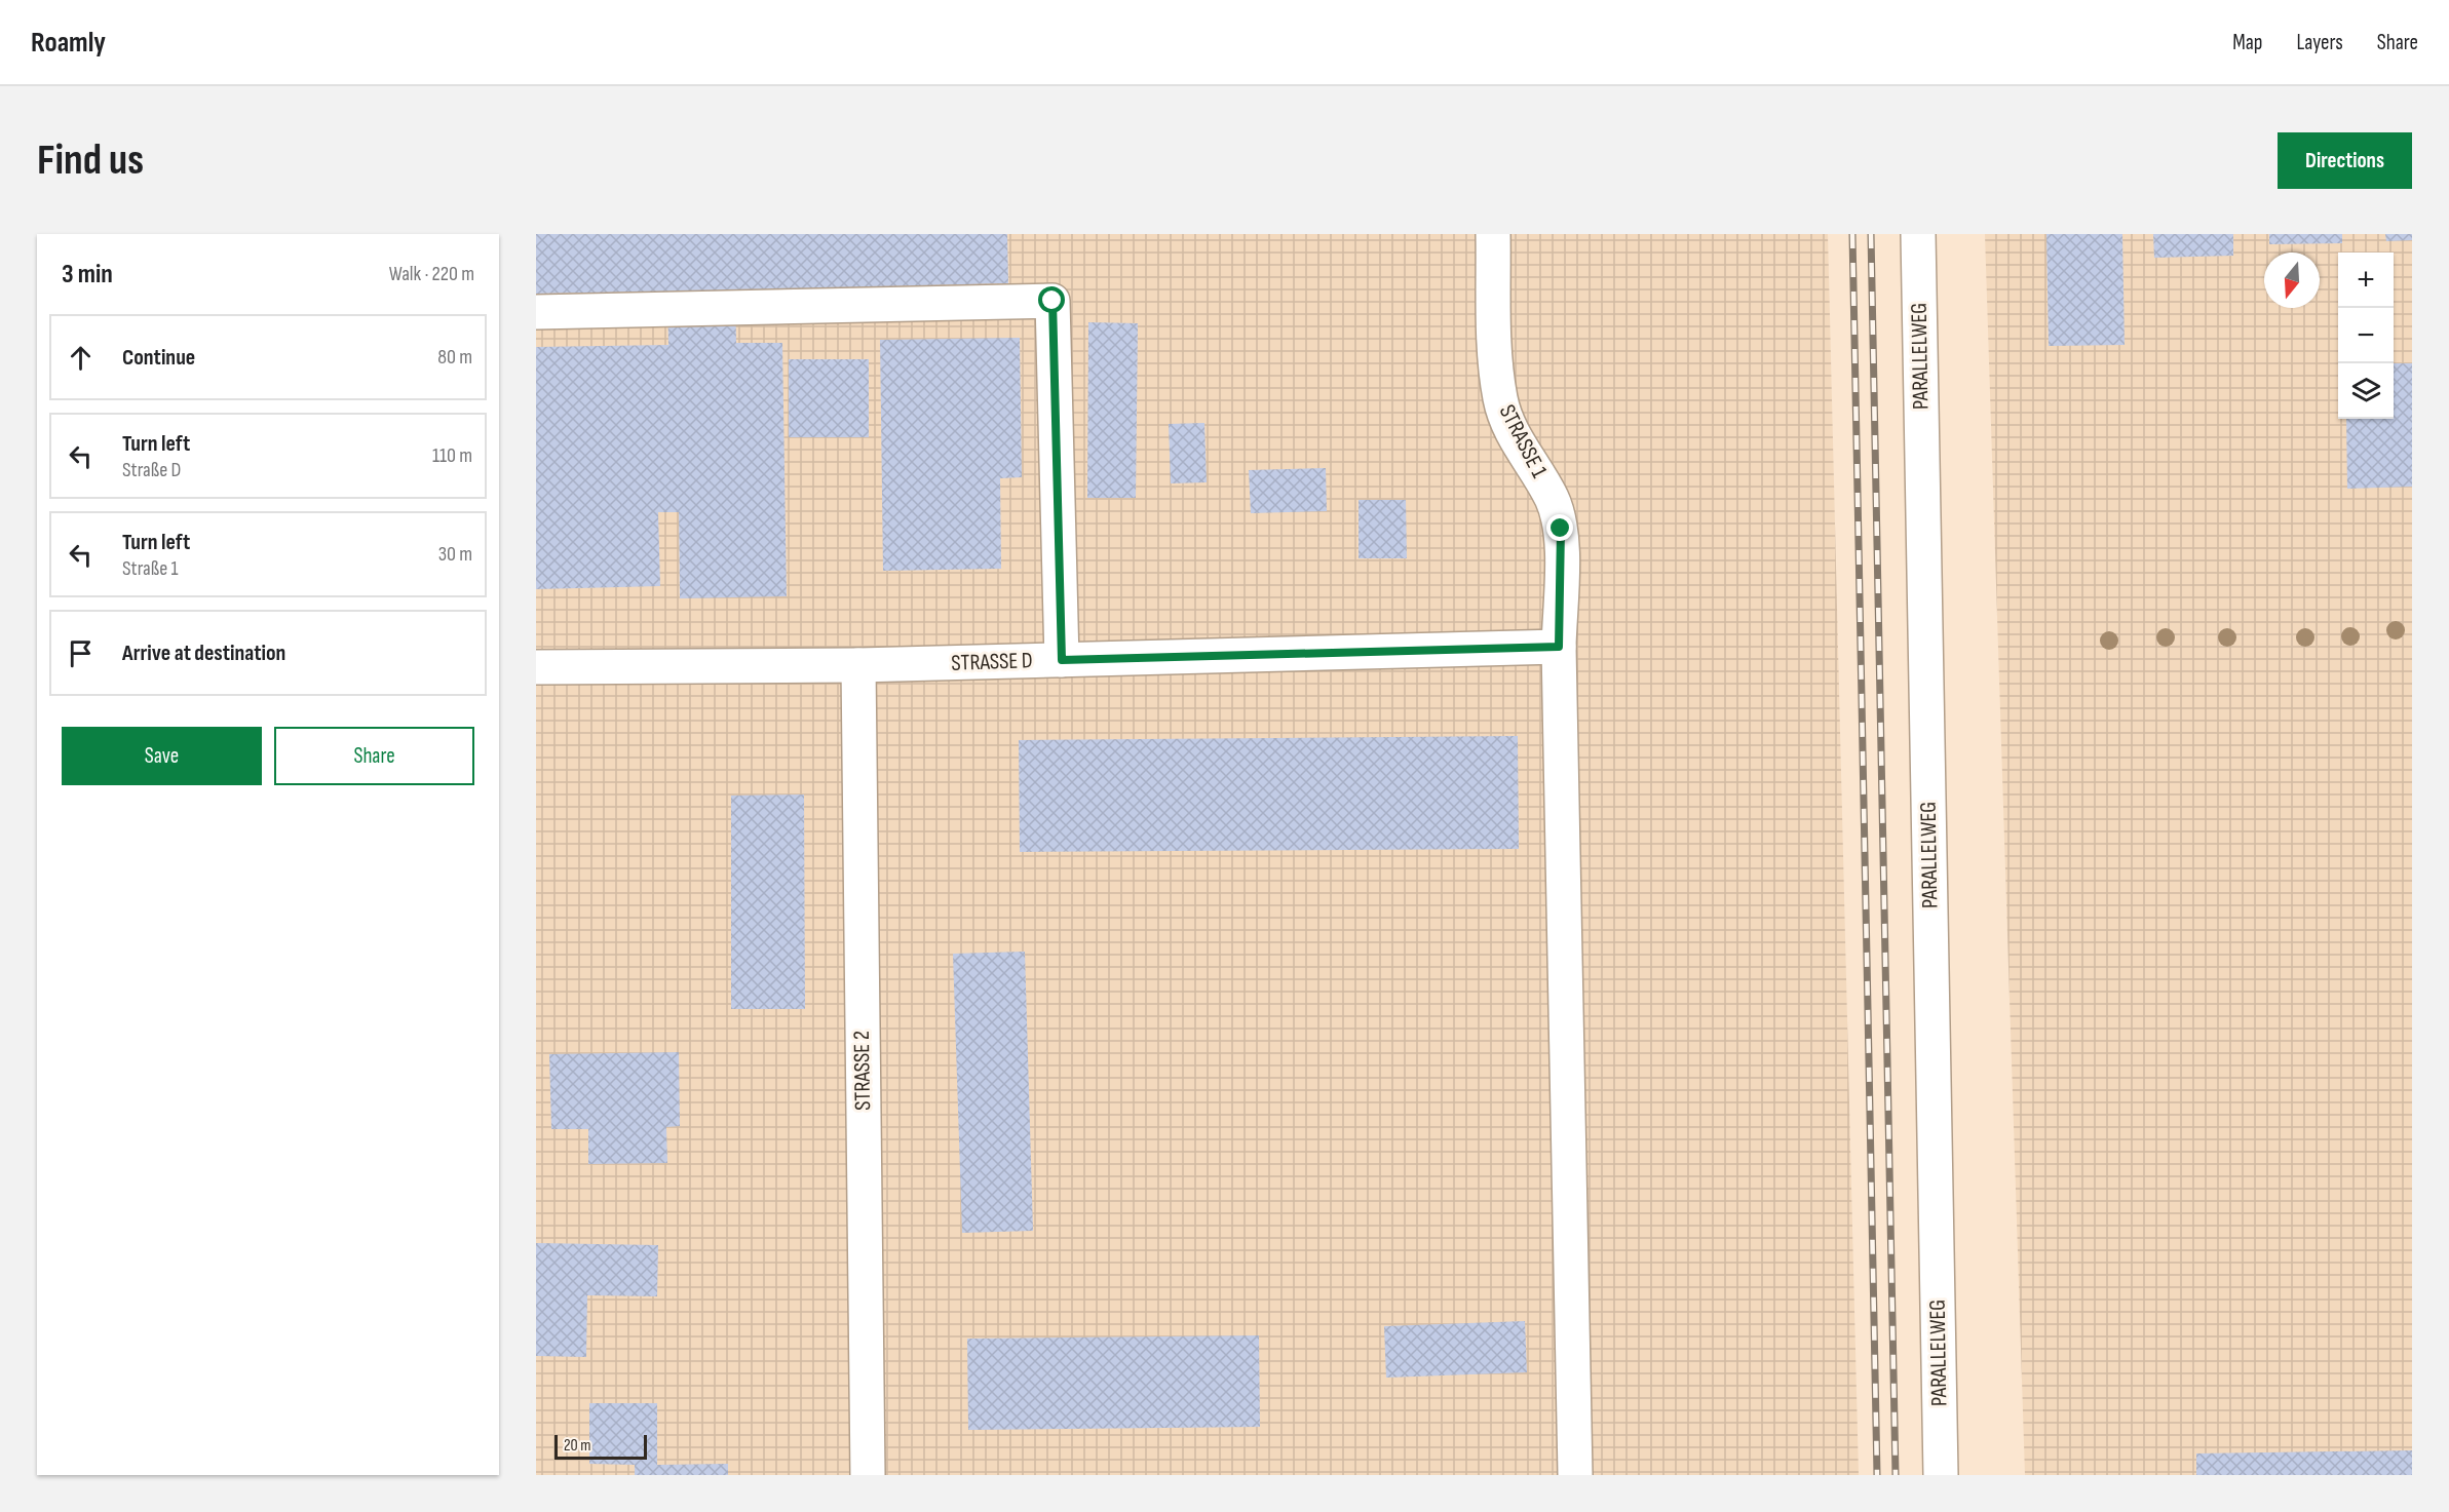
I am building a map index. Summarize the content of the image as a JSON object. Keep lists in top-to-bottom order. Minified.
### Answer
{"streets":{"street":["PARALLELWEG","STRASSE 1","STRASSE D","STRASSE 2"]},"crossings":[["STRASSE 1","STRASSE D"],["STRASSE D","STRASSE 2"]],"scale_bar":"20 m","north":"bottom","page":{"header":"Roamly","nav":["Map","Layers","Share"],"buttons":["Directions",["Save","Share"]],"title":"Find us","heading":["3 min","Walk · 220 m"],"map_buttons":["+","−"],"list":[["Continue","80 m"],["Turn left","Straße D","110 m"],["Turn left","Straße 1","30 m"],"Arrive at destination"],"scale":"20 m"}}
